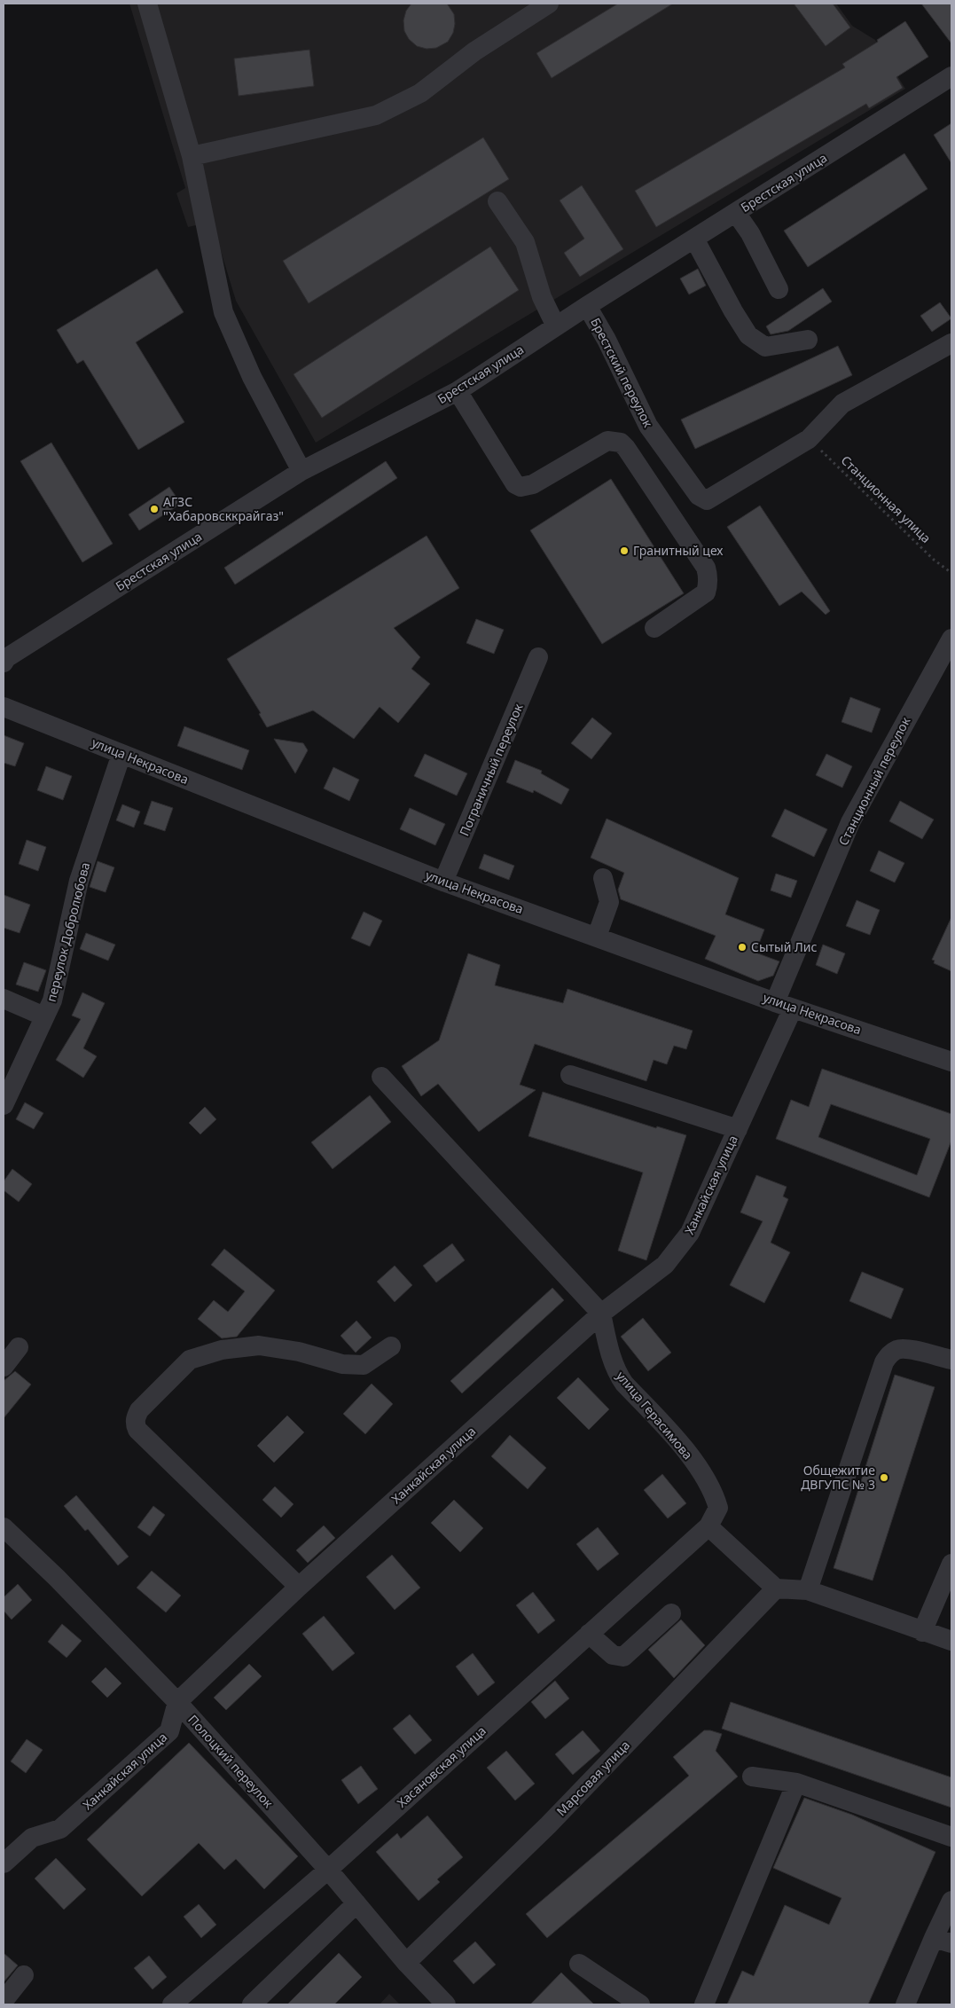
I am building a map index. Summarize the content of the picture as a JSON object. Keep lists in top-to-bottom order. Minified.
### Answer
{"streets":{"street":["Брестская улица","Брестский переулок","улица Некрасова","Пограничный переулок","Станционный переулок","переулок Добролюбова","Ханкайская улица","улица Герасимова","Полоцкий переулок","Хасановская улица","Марсовая улица"],"path":["Станционная улица"]},"crossings":[["Брестская улица","Брестский переулок"],["Брестский переулок","Станционная улица"],["улица Некрасова","Пограничный переулок"],["улица Некрасова","Станционный переулок"],["улица Некрасова","переулок Добролюбова"],["улица Некрасова","Ханкайская улица"],["Станционный переулок","Ханкайская улица"],["Ханкайская улица","улица Герасимова"],["Ханкайская улица","Полоцкий переулок"],["улица Герасимова","Хасановская улица"],["Полоцкий переулок","Хасановская улица"],["Полоцкий переулок","Марсовая улица"]],"places":["АГЗС \"Хабаровсккрайгаз\"","Гранитный цех","Сытый Лис","Общежитие ДВГУПС № 3"]}
